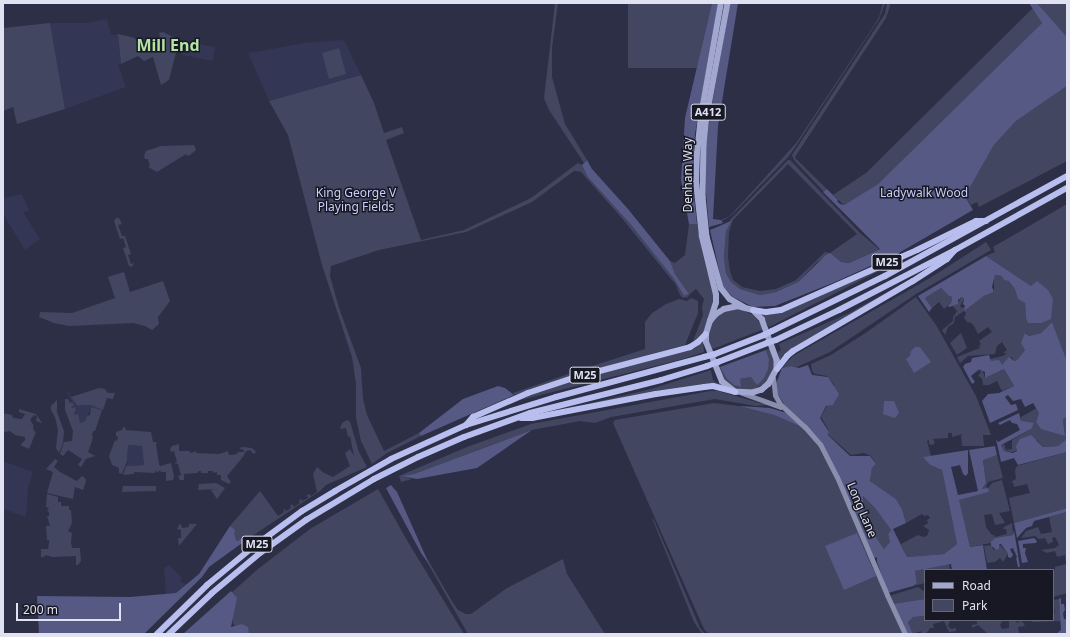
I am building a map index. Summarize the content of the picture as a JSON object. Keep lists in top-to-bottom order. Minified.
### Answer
{"streets":{"highway":["M25"],"main road":["A412","Denham Way"],"street":["Long Lane"]},"crossings":[["Denham Way","M25"],["Denham Way","Long Lane"],["M25","Long Lane"]],"districts":["Mill End"],"parks":["King George V Playing Fields","Ladywalk Wood"],"legend":["Road","Park"],"scale_bar":"200 m"}
